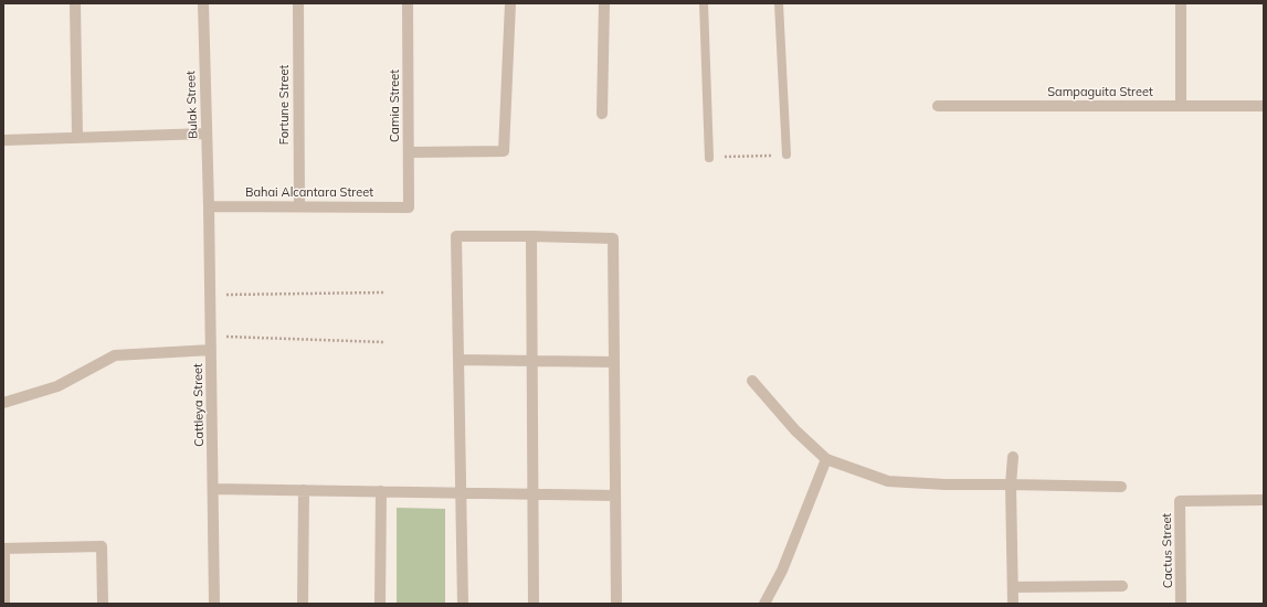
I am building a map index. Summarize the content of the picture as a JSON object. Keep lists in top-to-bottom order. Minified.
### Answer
{"streets":{"street":["Sampaguita Street","Bulak Street","Fortune Street","Camia Street","Bahai Alcantara Street","Cattleya Street","Cactus Street"]},"crossings":[["Bulak Street","Bahai Alcantara Street"],["Bulak Street","Cattleya Street"],["Fortune Street","Bahai Alcantara Street"],["Camia Street","Bahai Alcantara Street"],["Bahai Alcantara Street","Cattleya Street"]]}
